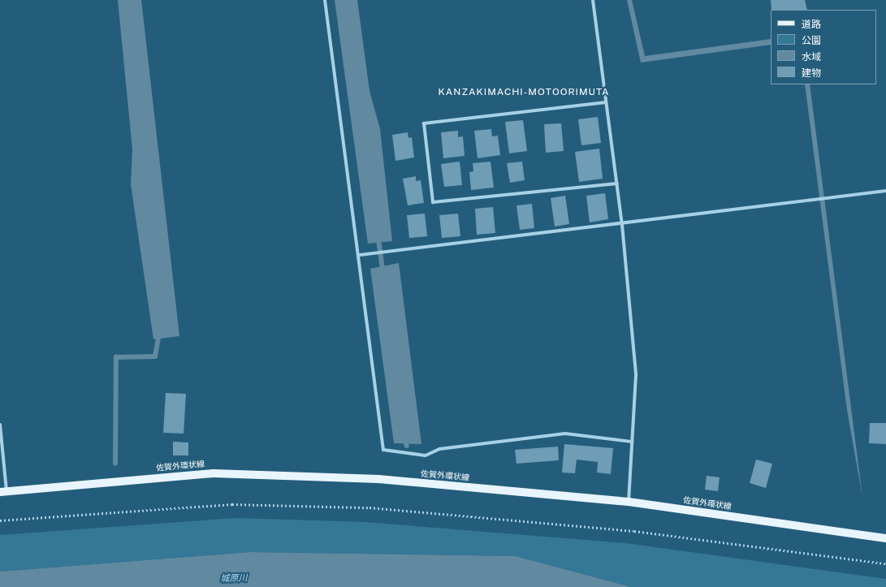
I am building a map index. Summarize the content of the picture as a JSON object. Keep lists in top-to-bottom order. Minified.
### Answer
{"streets":{"main road":["佐賀外環状線"]},"districts":["KANZAKIMACHI-MOTOORIMUTA"],"water":["城原川"],"legend":["道路","公園","水域","建物"]}
